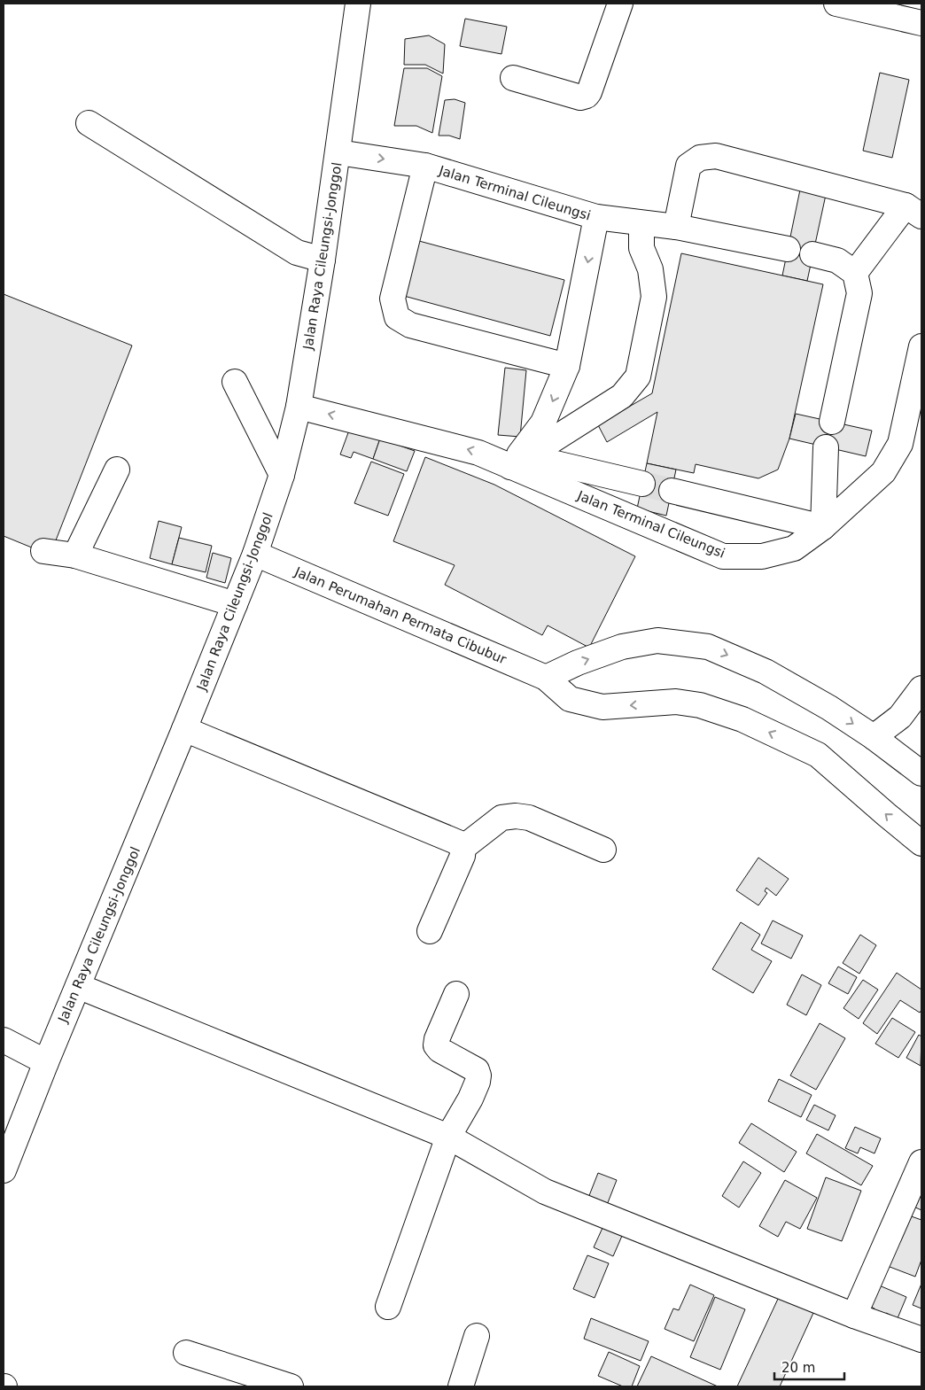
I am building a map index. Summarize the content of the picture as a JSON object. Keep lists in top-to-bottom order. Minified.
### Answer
{"streets":{"street":["Jalan Terminal Cileungsi","Jalan Raya Cileungsi-Jonggol","Jalan Perumahan Permata Cibubur"]},"crossings":[["Jalan Terminal Cileungsi","Jalan Raya Cileungsi-Jonggol"],["Jalan Raya Cileungsi-Jonggol","Jalan Perumahan Permata Cibubur"]],"scale_bar":"20 m"}
